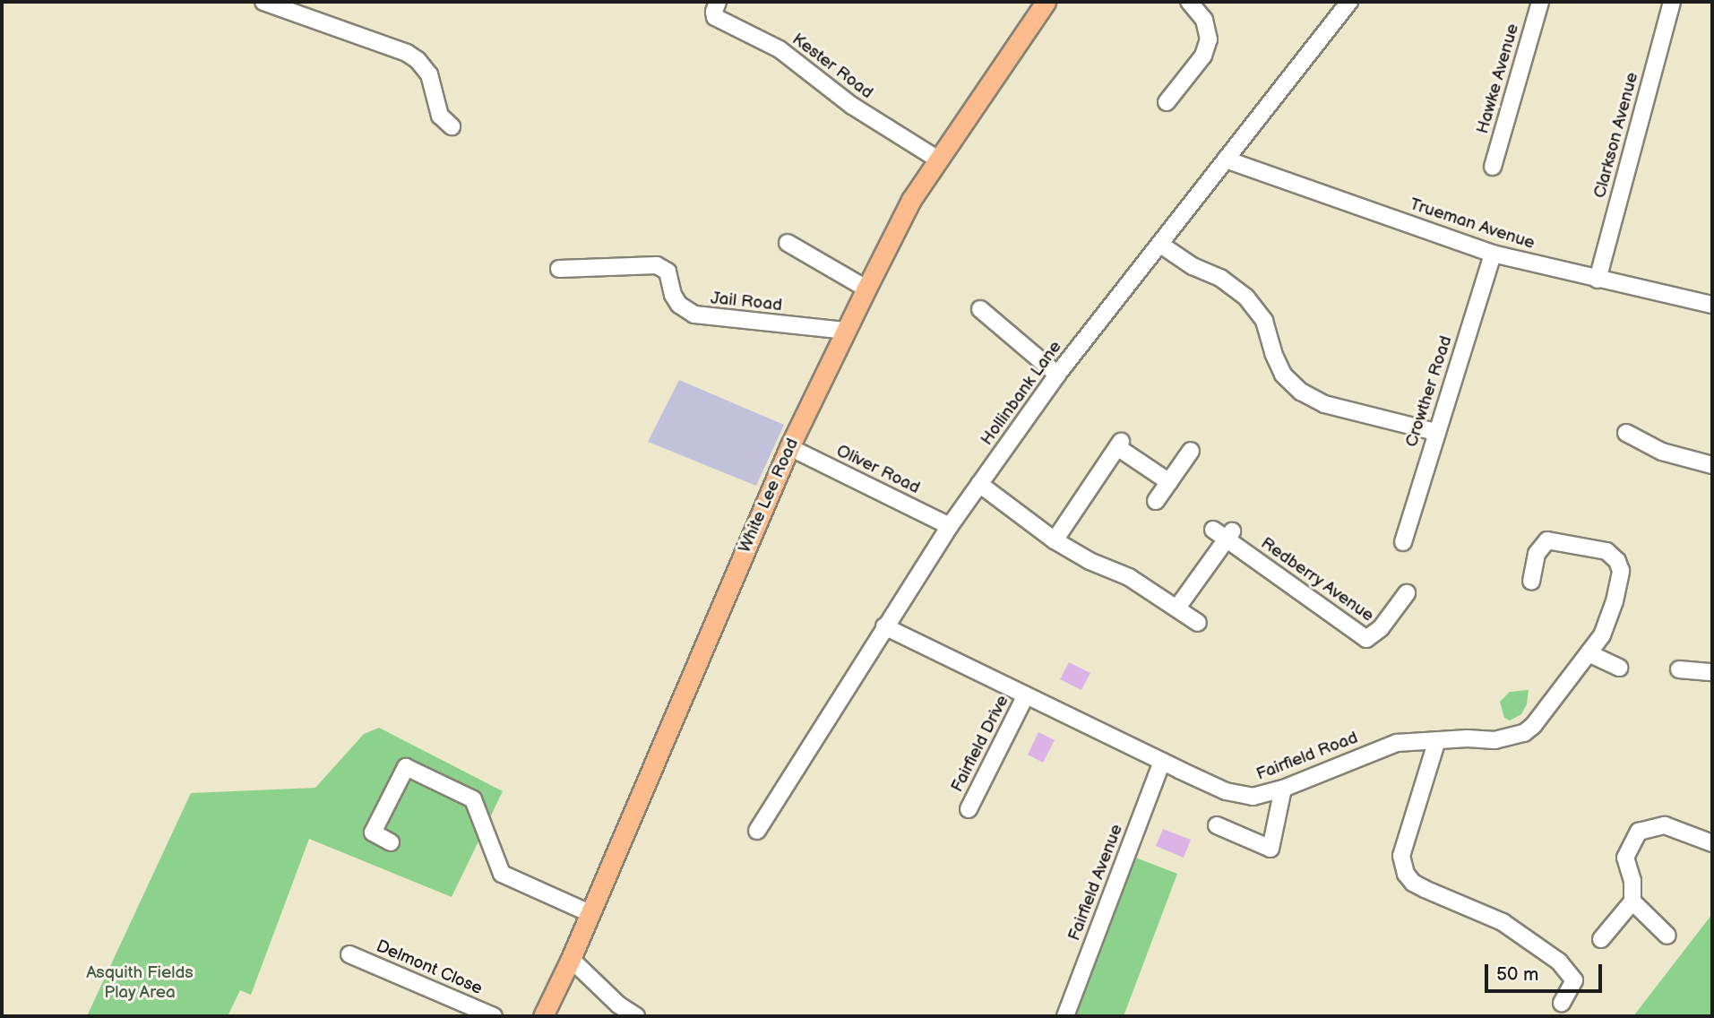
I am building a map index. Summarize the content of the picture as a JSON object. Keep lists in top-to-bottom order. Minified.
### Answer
{"streets":{"main road":["White Lee Road"],"street":["Kester Road","Hawke Avenue","Clarkson Avenue","Trueman Avenue","Jail Road","Crowther Road","Hollinbank Lane","Oliver Road","Redberry Avenue","Fairfield Drive","Fairfield Road","Fairfield Avenue","Delmont Close"]},"crossings":[["Kester Road","White Lee Road"],["Clarkson Avenue","Trueman Avenue"],["Trueman Avenue","Crowther Road"],["Trueman Avenue","Hollinbank Lane"],["Jail Road","White Lee Road"],["Hollinbank Lane","Oliver Road"],["Hollinbank Lane","Fairfield Road"],["Oliver Road","White Lee Road"],["Fairfield Drive","Fairfield Road"],["Fairfield Road","Fairfield Avenue"]],"parks":["Asquith Fields Play Area"],"scale_bar":"50 m"}
